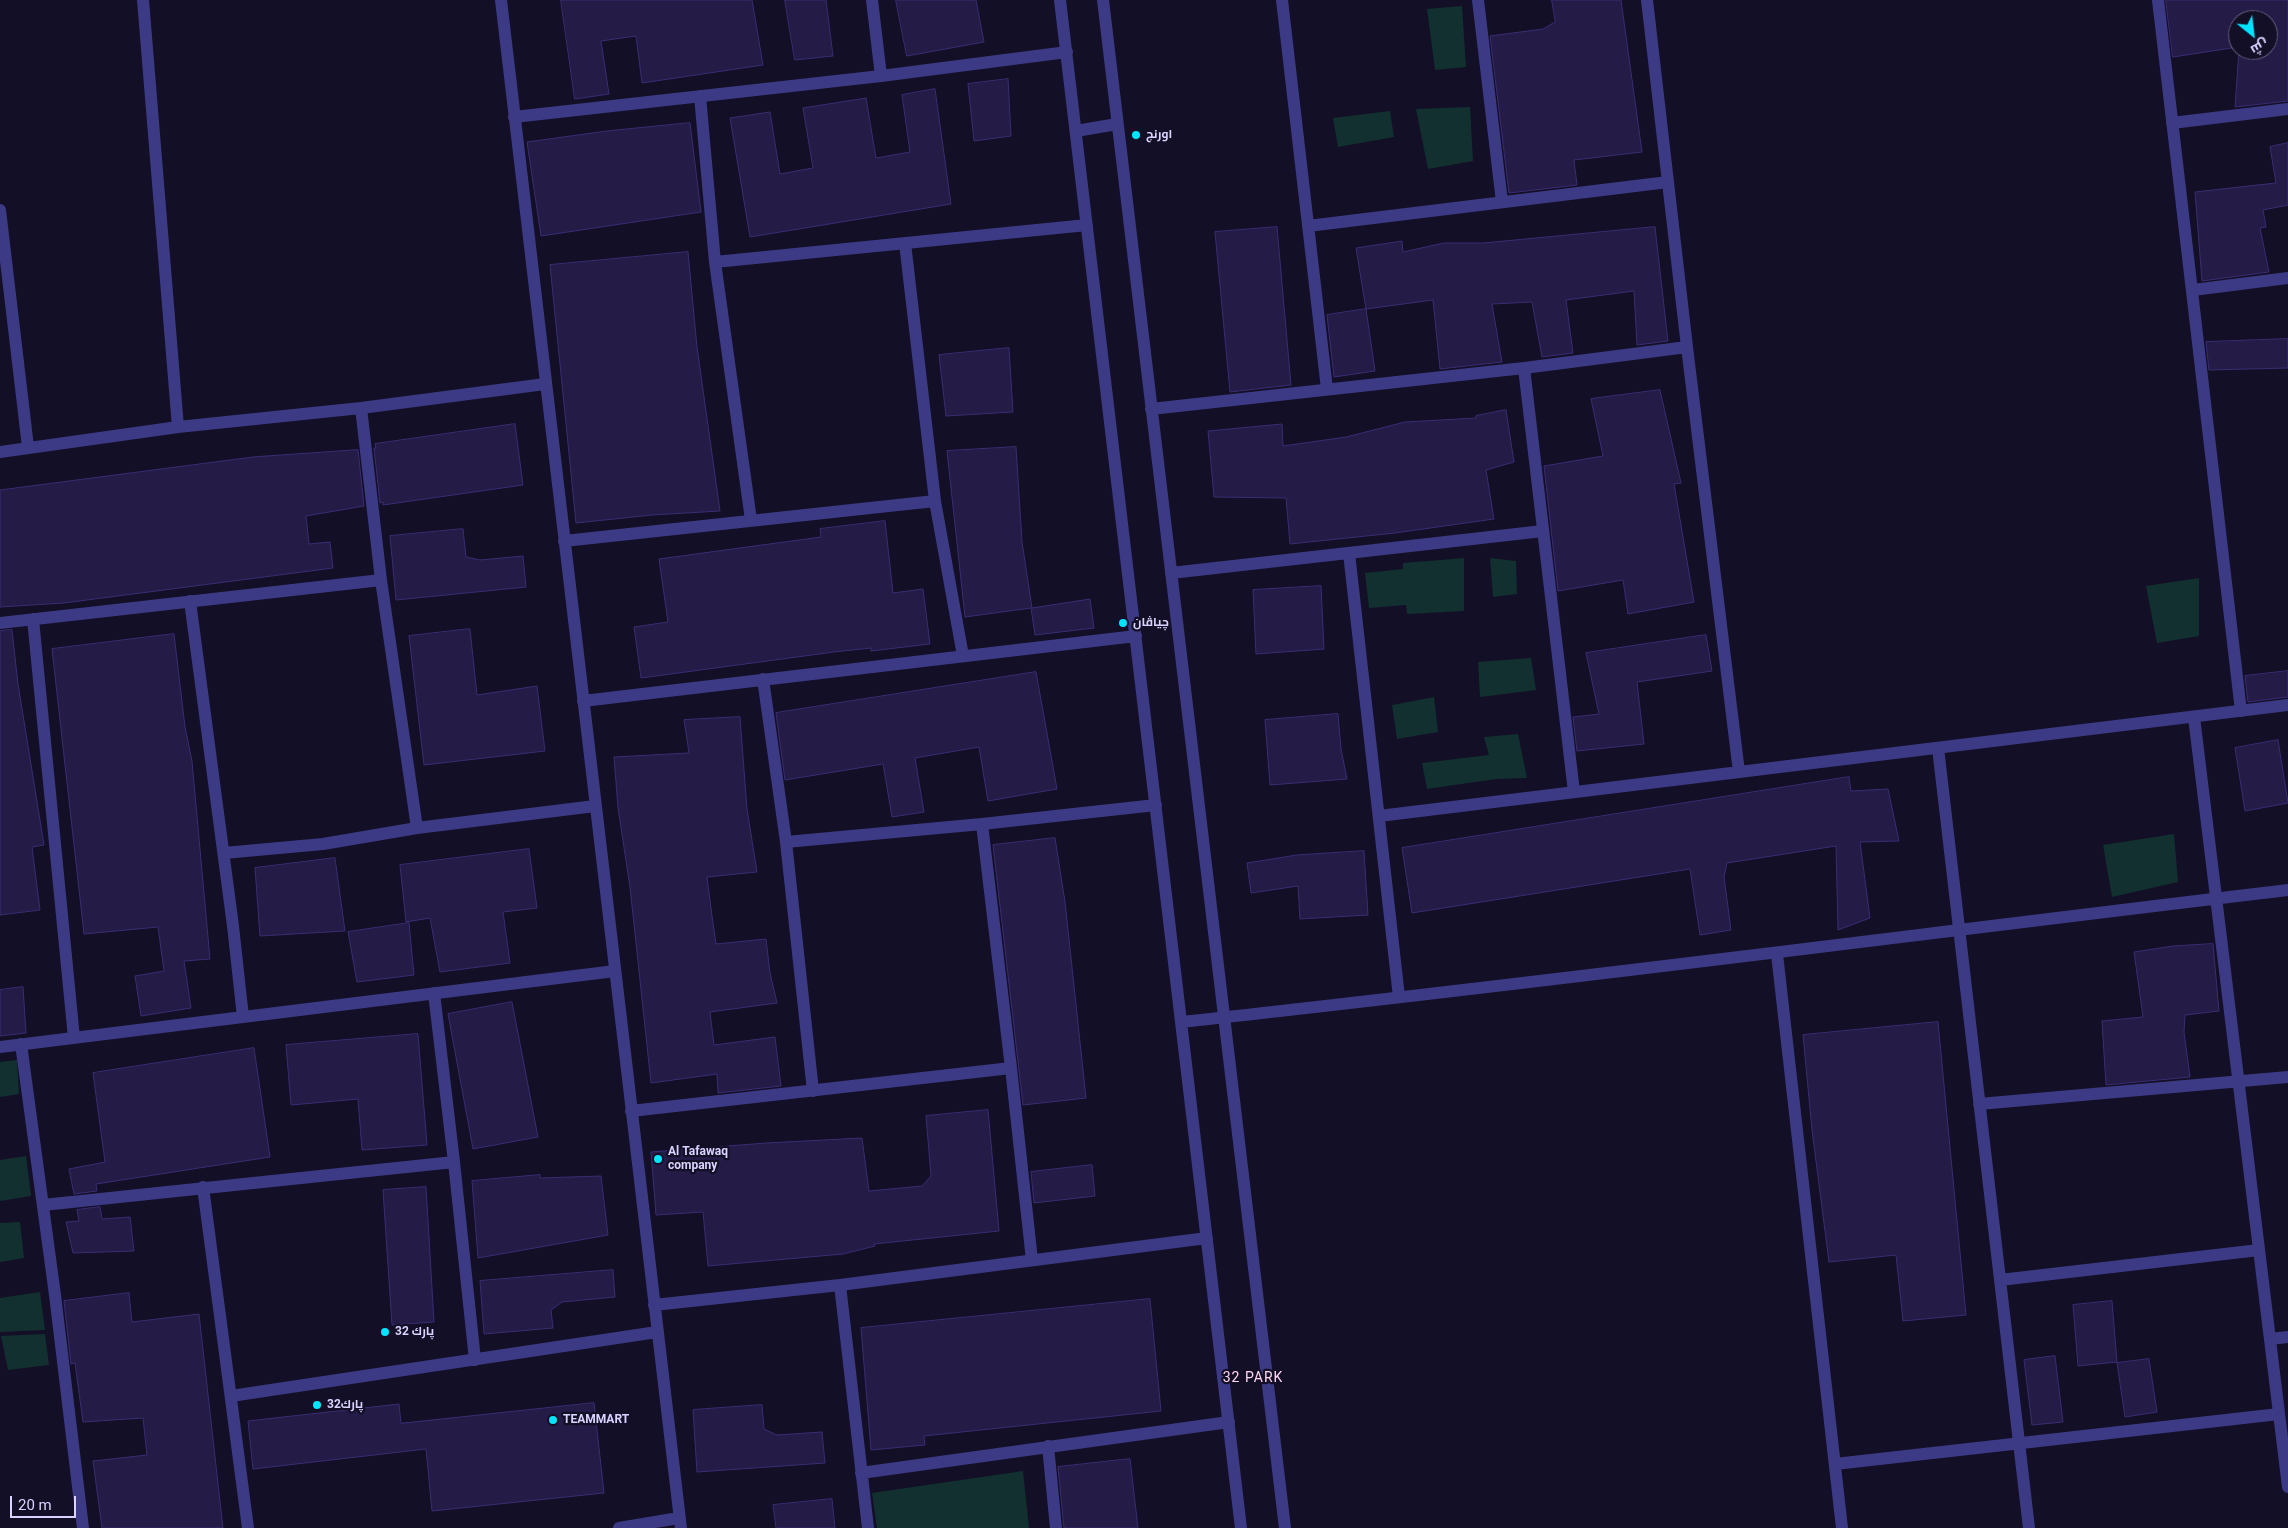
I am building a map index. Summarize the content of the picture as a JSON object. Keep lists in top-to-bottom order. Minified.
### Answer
{"districts":["32 PARK"],"places":["اورنج","چياڤان","Al Tafawaq company","32 پارك","32پارك","TEAMMART"],"scale_bar":"20 m","north":"bottom right"}
